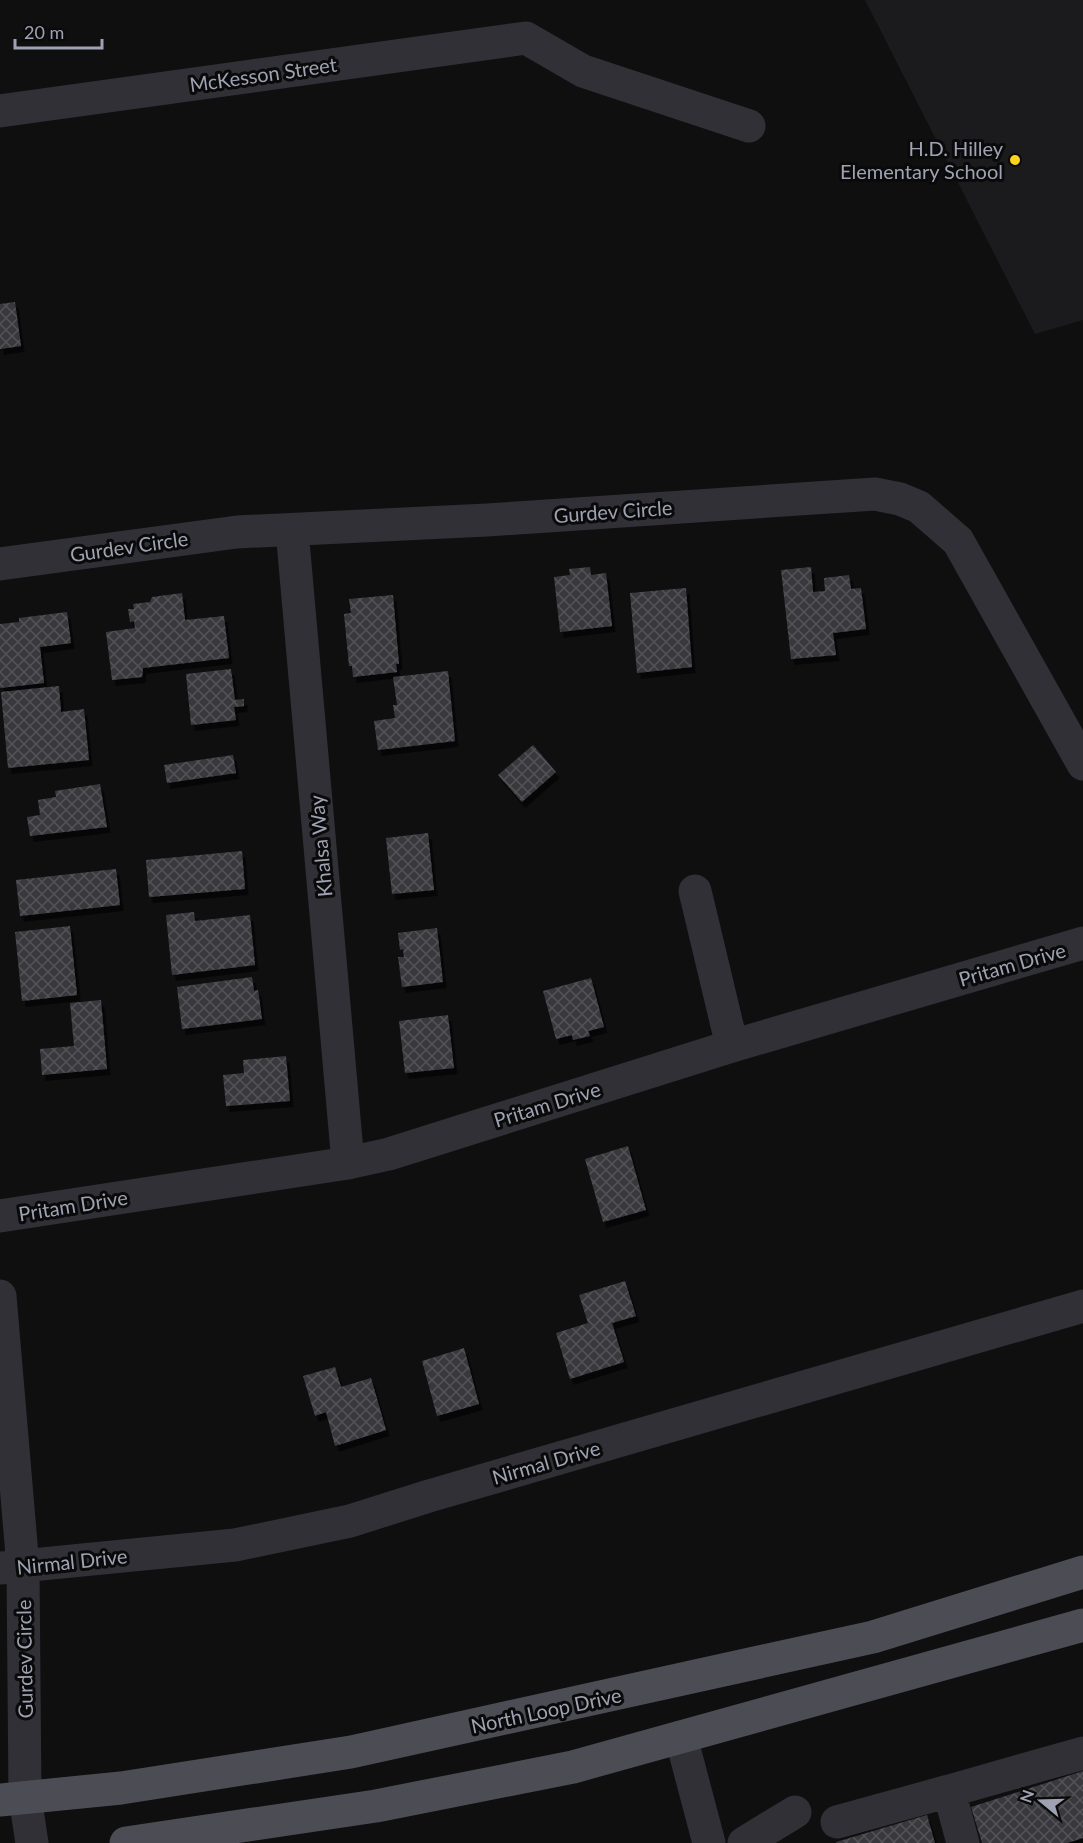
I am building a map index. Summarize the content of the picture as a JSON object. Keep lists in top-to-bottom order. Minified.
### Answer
{"streets":{"main road":["North Loop Drive"],"street":["McKesson Street","Gurdev Circle","Khalsa Way","Pritam Drive","Nirmal Drive"]},"crossings":[["Gurdev Circle","Khalsa Way"],["Gurdev Circle","Nirmal Drive"],["Gurdev Circle","North Loop Drive"],["Khalsa Way","Pritam Drive"]],"places":["H.D. Hilley Elementary School"],"scale_bar":"20 m","north":"left"}
